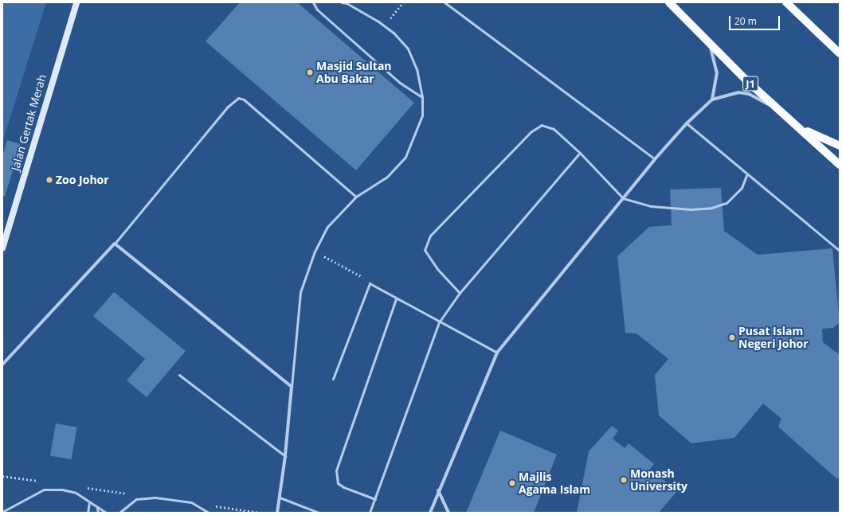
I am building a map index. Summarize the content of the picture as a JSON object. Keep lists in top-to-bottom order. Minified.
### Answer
{"streets":{"main road":["J1","Jalan Gertak Merah"]},"places":["Masjid Sultan Abu Bakar","Zoo Johor","Pusat Islam Negeri Johor","Monash University","Majlis Agama Islam"],"scale_bar":"20 m"}
